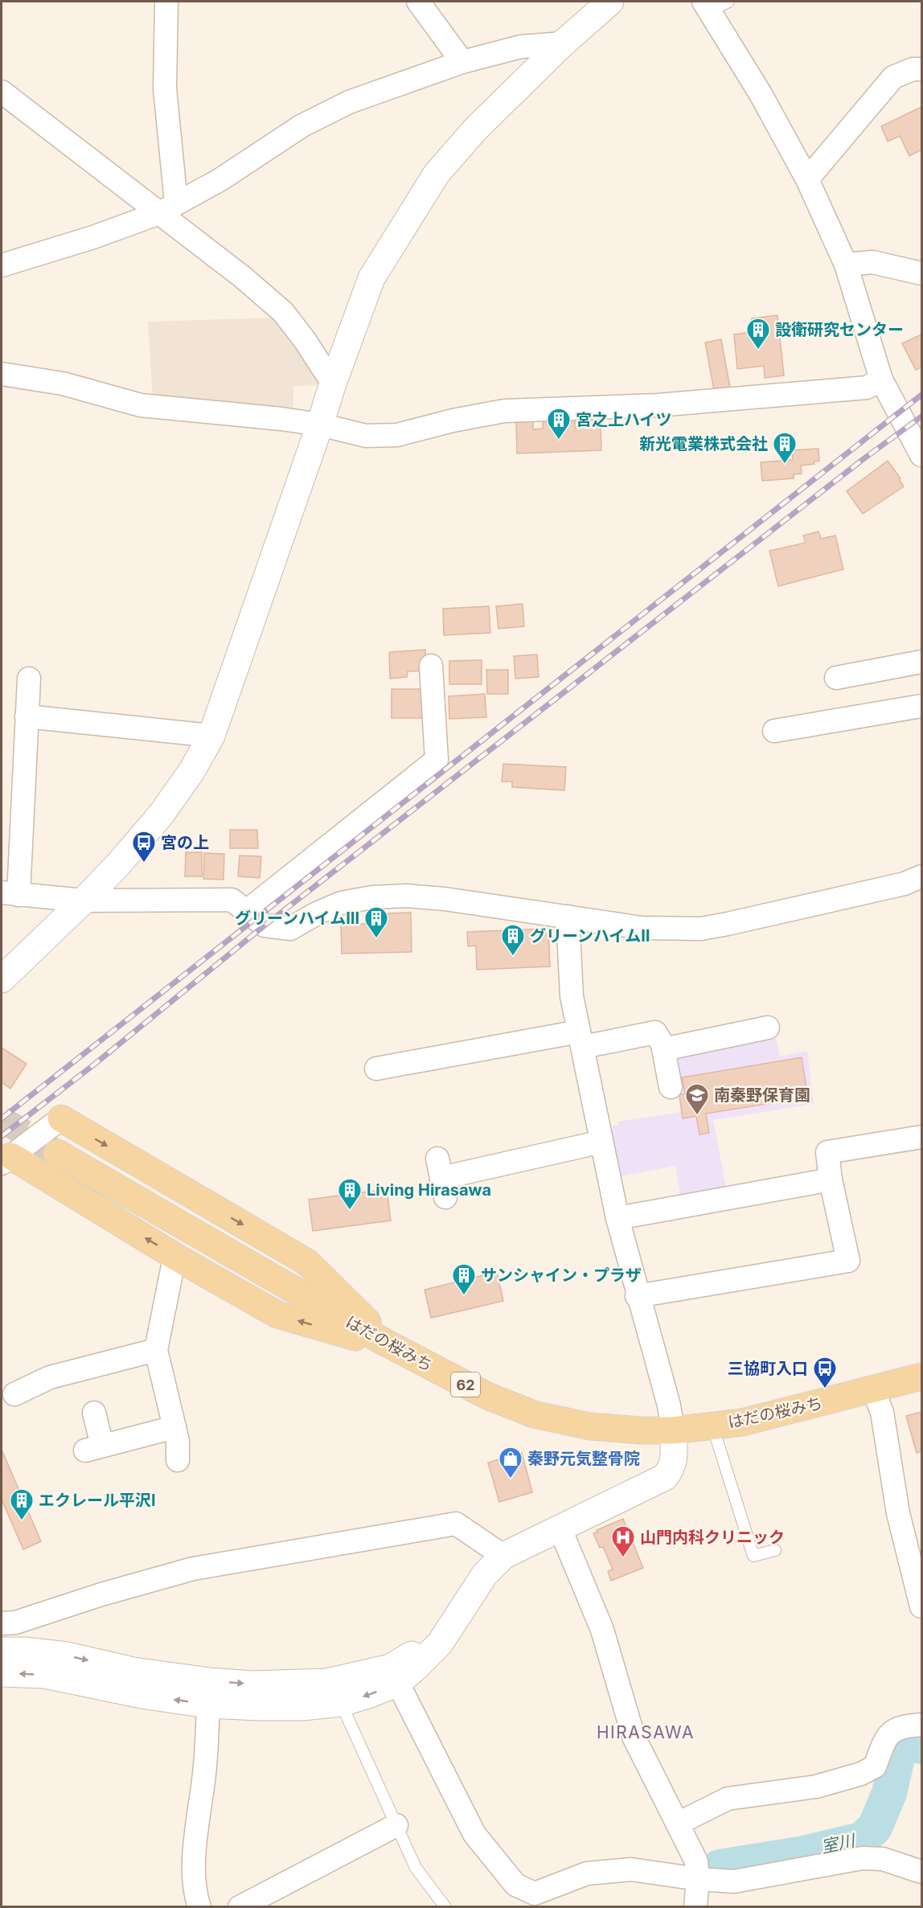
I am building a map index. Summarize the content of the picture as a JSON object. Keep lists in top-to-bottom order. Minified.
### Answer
{"streets":{"main road":["はだの桜みち","62"]},"districts":["HIRASAWA"],"water":["室川"],"places":{"building":["設衛研究センター","宮之上ハイツ","新光電業株式会社","グリーンハイムⅢ","グリーンハイムⅡ","Living Hirasawa","サンシャイン・プラザ","エクレール平沢Ⅰ"],"bus stop":["宮の上","三協町入口"],"school or university":["南秦野保育園"],"shop":["秦野元気整骨院"],"hospital":["山門内科クリニック"]}}
